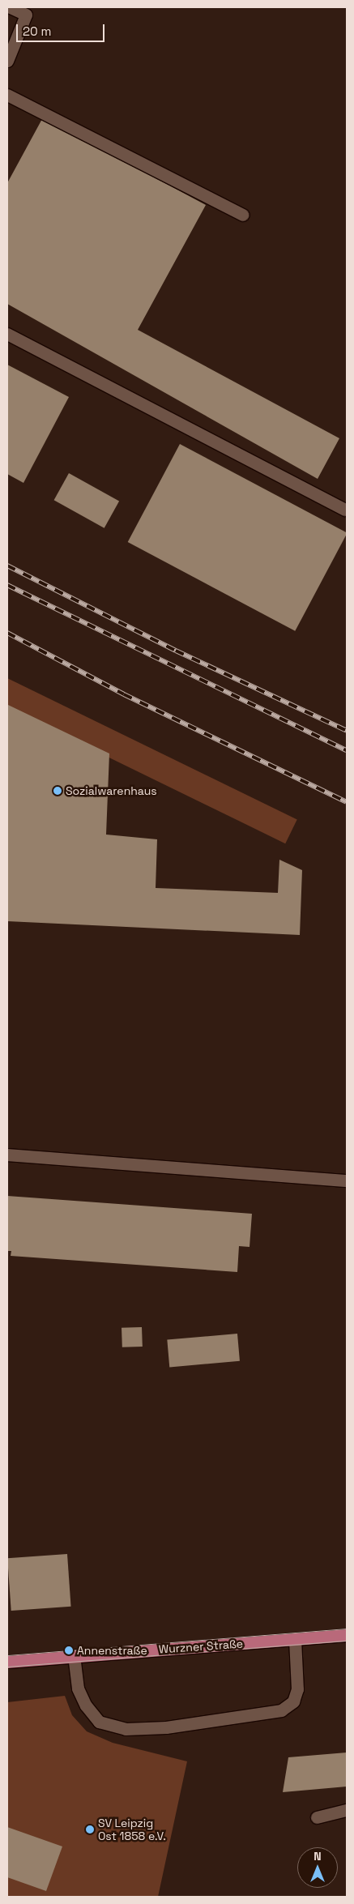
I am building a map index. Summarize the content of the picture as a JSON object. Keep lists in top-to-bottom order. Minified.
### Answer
{"streets":{"main road":["Wurzner Straße"]},"places":["Sozialwarenhaus","Annenstraße","SV Leipzig Ost 1858 e.V."],"scale_bar":"20 m","north":"top"}
